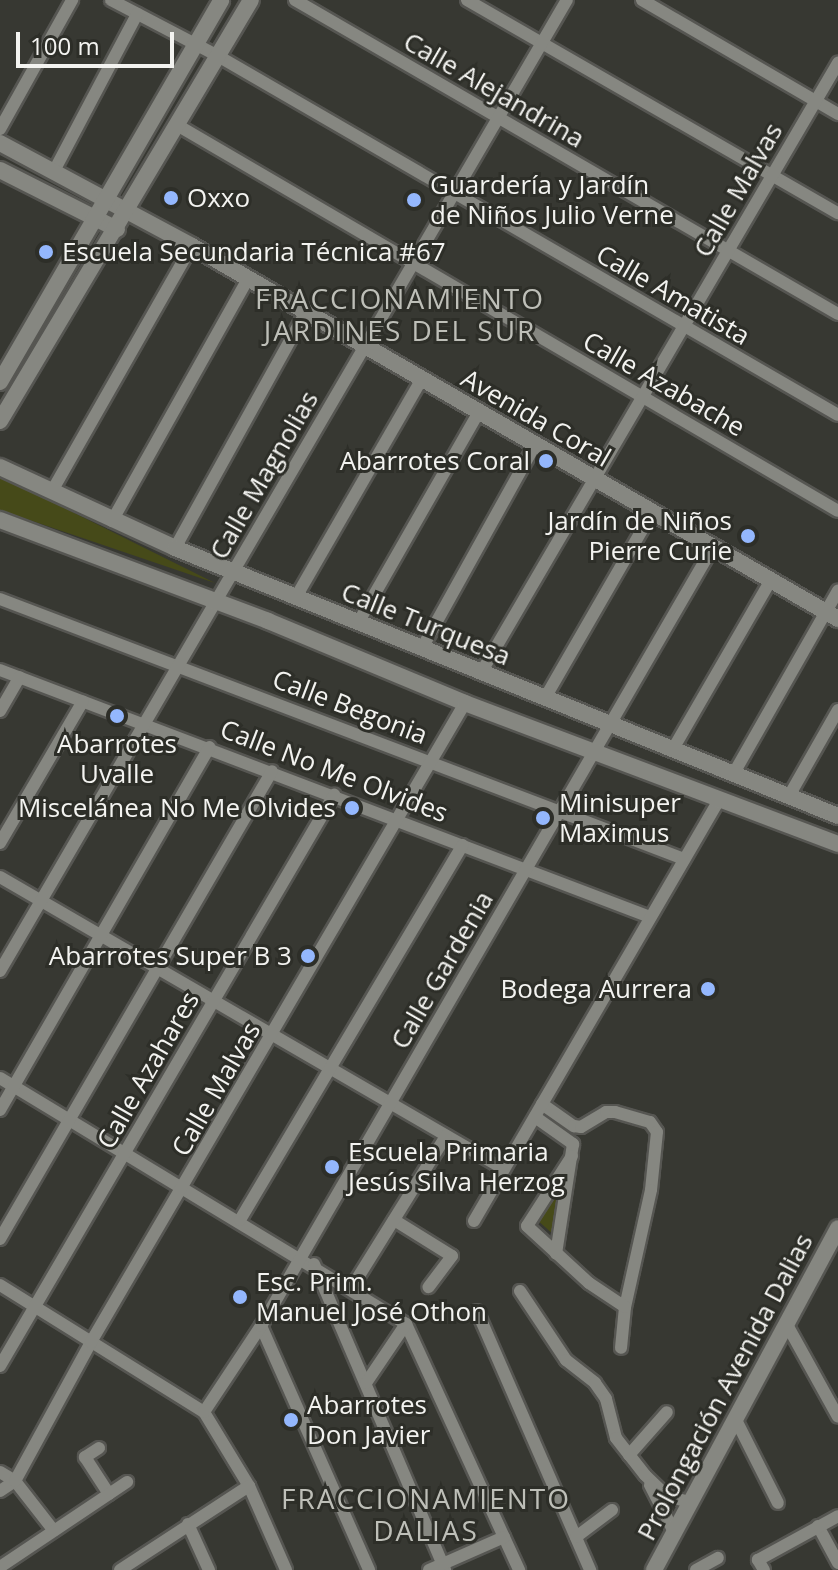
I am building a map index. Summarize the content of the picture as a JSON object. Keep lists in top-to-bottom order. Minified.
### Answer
{"streets":{"street":["Calle Alejandrina","Calle Malvas","Calle Amatista","Calle Azabache","Avenida Coral","Calle Magnolias","Calle Turquesa","Calle Begonia","Calle No Me Olvides","Calle Gardenia","Calle Azahares","Prolongación Avenida Dalias"]},"crossings":[["Calle Alejandrina","Calle Malvas"],["Calle Alejandrina","Calle Magnolias"],["Calle Malvas","Calle Amatista"],["Calle Malvas","Calle Azabache"],["Calle Malvas","Avenida Coral"],["Calle Malvas","Calle Turquesa"],["Calle Malvas","Calle Begonia"],["Calle Malvas","Calle No Me Olvides"],["Calle Amatista","Calle Magnolias"],["Calle Azabache","Calle Magnolias"],["Avenida Coral","Calle Magnolias"],["Avenida Coral","Calle Gardenia"],["Calle Magnolias","Calle Turquesa"],["Calle Magnolias","Calle Begonia"],["Calle Magnolias","Calle No Me Olvides"],["Calle Turquesa","Calle Gardenia"],["Calle Begonia","Calle Gardenia"],["Calle No Me Olvides","Calle Gardenia"],["Calle No Me Olvides","Calle Azahares"]],"districts":["FRACCIONAMIENTO JARDINES DEL SUR","FRACCIONAMIENTO DALIAS"],"places":["Oxxo","Guardería y Jardín de Niños Julio Verne","Escuela Secundaria Técnica #67","Abarrotes Coral","Jardín de Niños Pierre Curie","Abarrotes Uvalle","Miscelánea No Me Olvides","Minisuper Maximus","Abarrotes Super B 3","Bodega Aurrera","Escuela Primaria Jesús Silva Herzog","Esc. Prim. Manuel José Othon","Abarrotes Don Javier"],"scale_bar":"100 m"}
